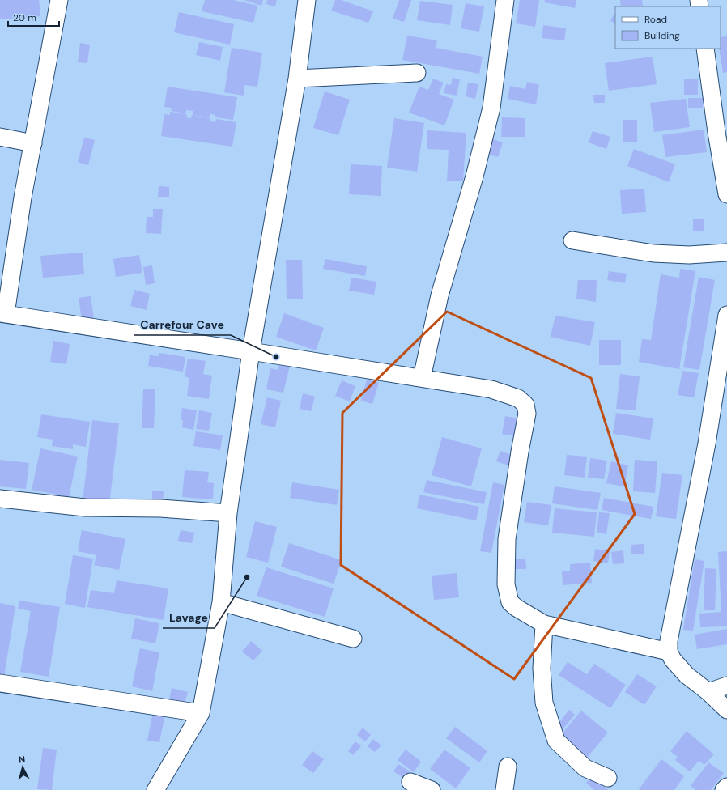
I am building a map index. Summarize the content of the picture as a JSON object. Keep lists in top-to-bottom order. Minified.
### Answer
{"places":["Carrefour Cave","Lavage"],"legend":["Road","Building"],"scale_bar":"20 m","north":"top"}
